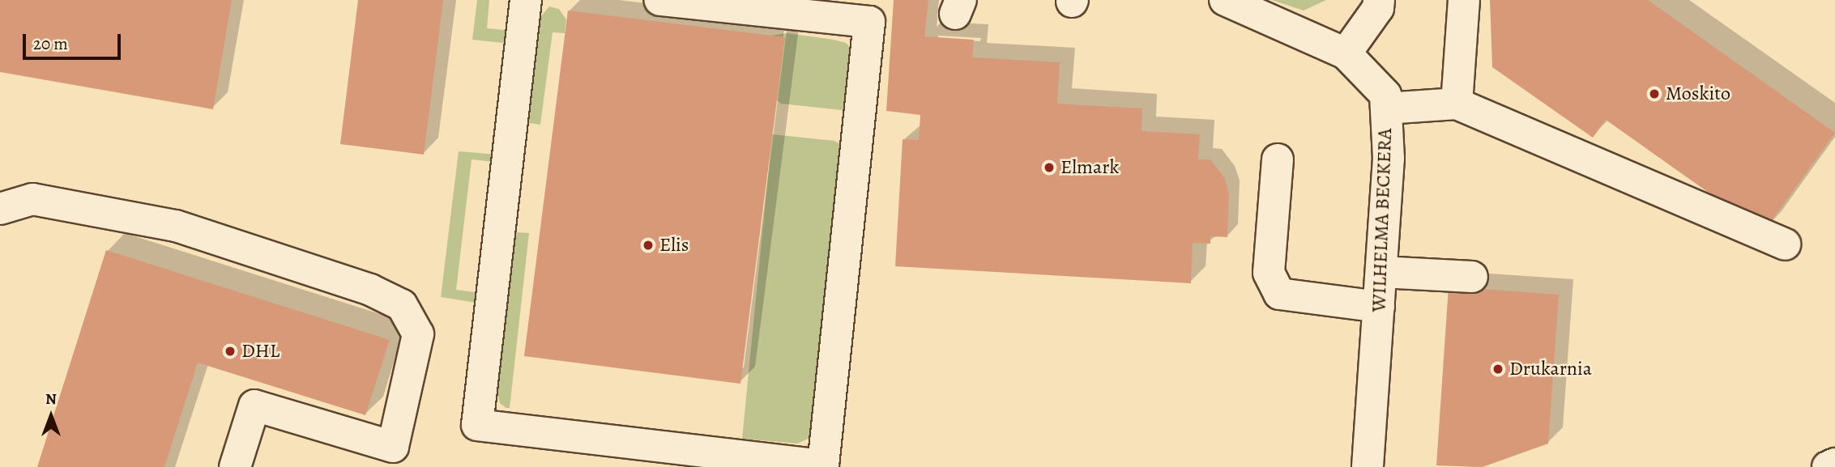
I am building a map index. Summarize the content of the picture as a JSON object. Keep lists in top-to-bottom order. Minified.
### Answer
{"streets":{"street":["WILHELMA BECKERA"]},"places":["Moskito","Elmark","Elis","DHL","Drukarnia"],"scale_bar":"20 m","north":"top"}
